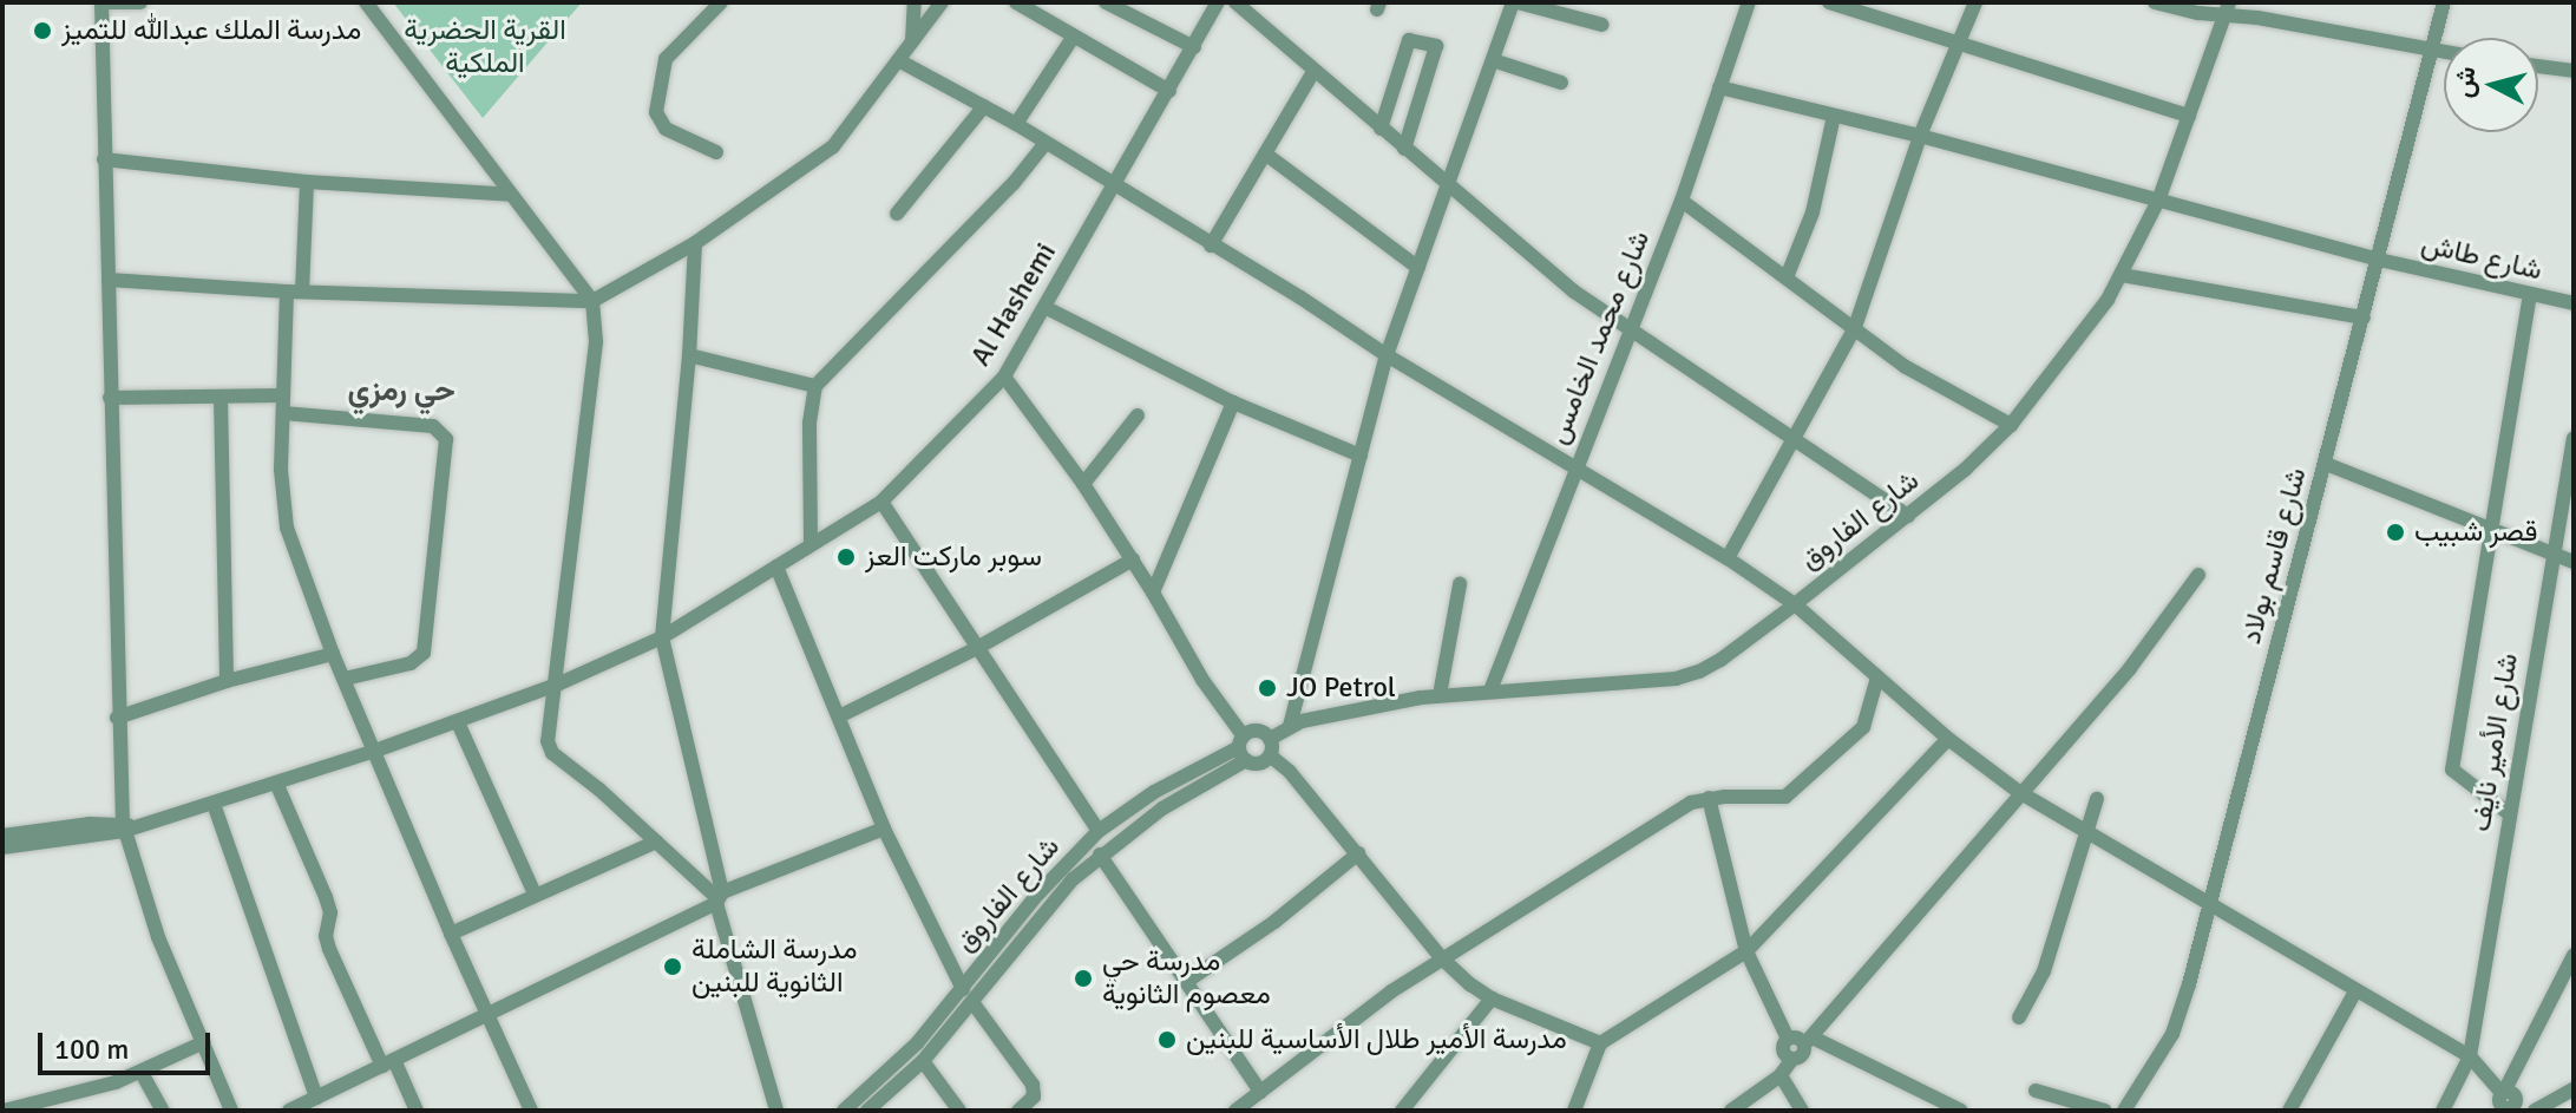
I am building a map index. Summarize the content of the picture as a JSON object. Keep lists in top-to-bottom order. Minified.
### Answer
{"streets":{"street":["شارع طاش","Al Hashemi","شارع محمد الخامس","شارع الفاروق","شارع قاسم بولاد","شارع الأمير نايف"]},"crossings":[["شارع طاش","شارع محمد الخامس"],["شارع طاش","شارع الفاروق"],["شارع طاش","شارع قاسم بولاد"],["شارع محمد الخامس","شارع الفاروق"]],"districts":["حي رمزي"],"parks":["القرية الحضرية الملكية"],"places":["مدرسة الملك عبدالله للتميز","قصر شبيب","سوبر ماركت العز","JO Petrol","مدرسة الشاملة الثانوية للبنين","مدرسة حي معصوم الثانوية","مدرسة الأمير طلال الأساسية للبنين"],"scale_bar":"100 m","north":"left"}
